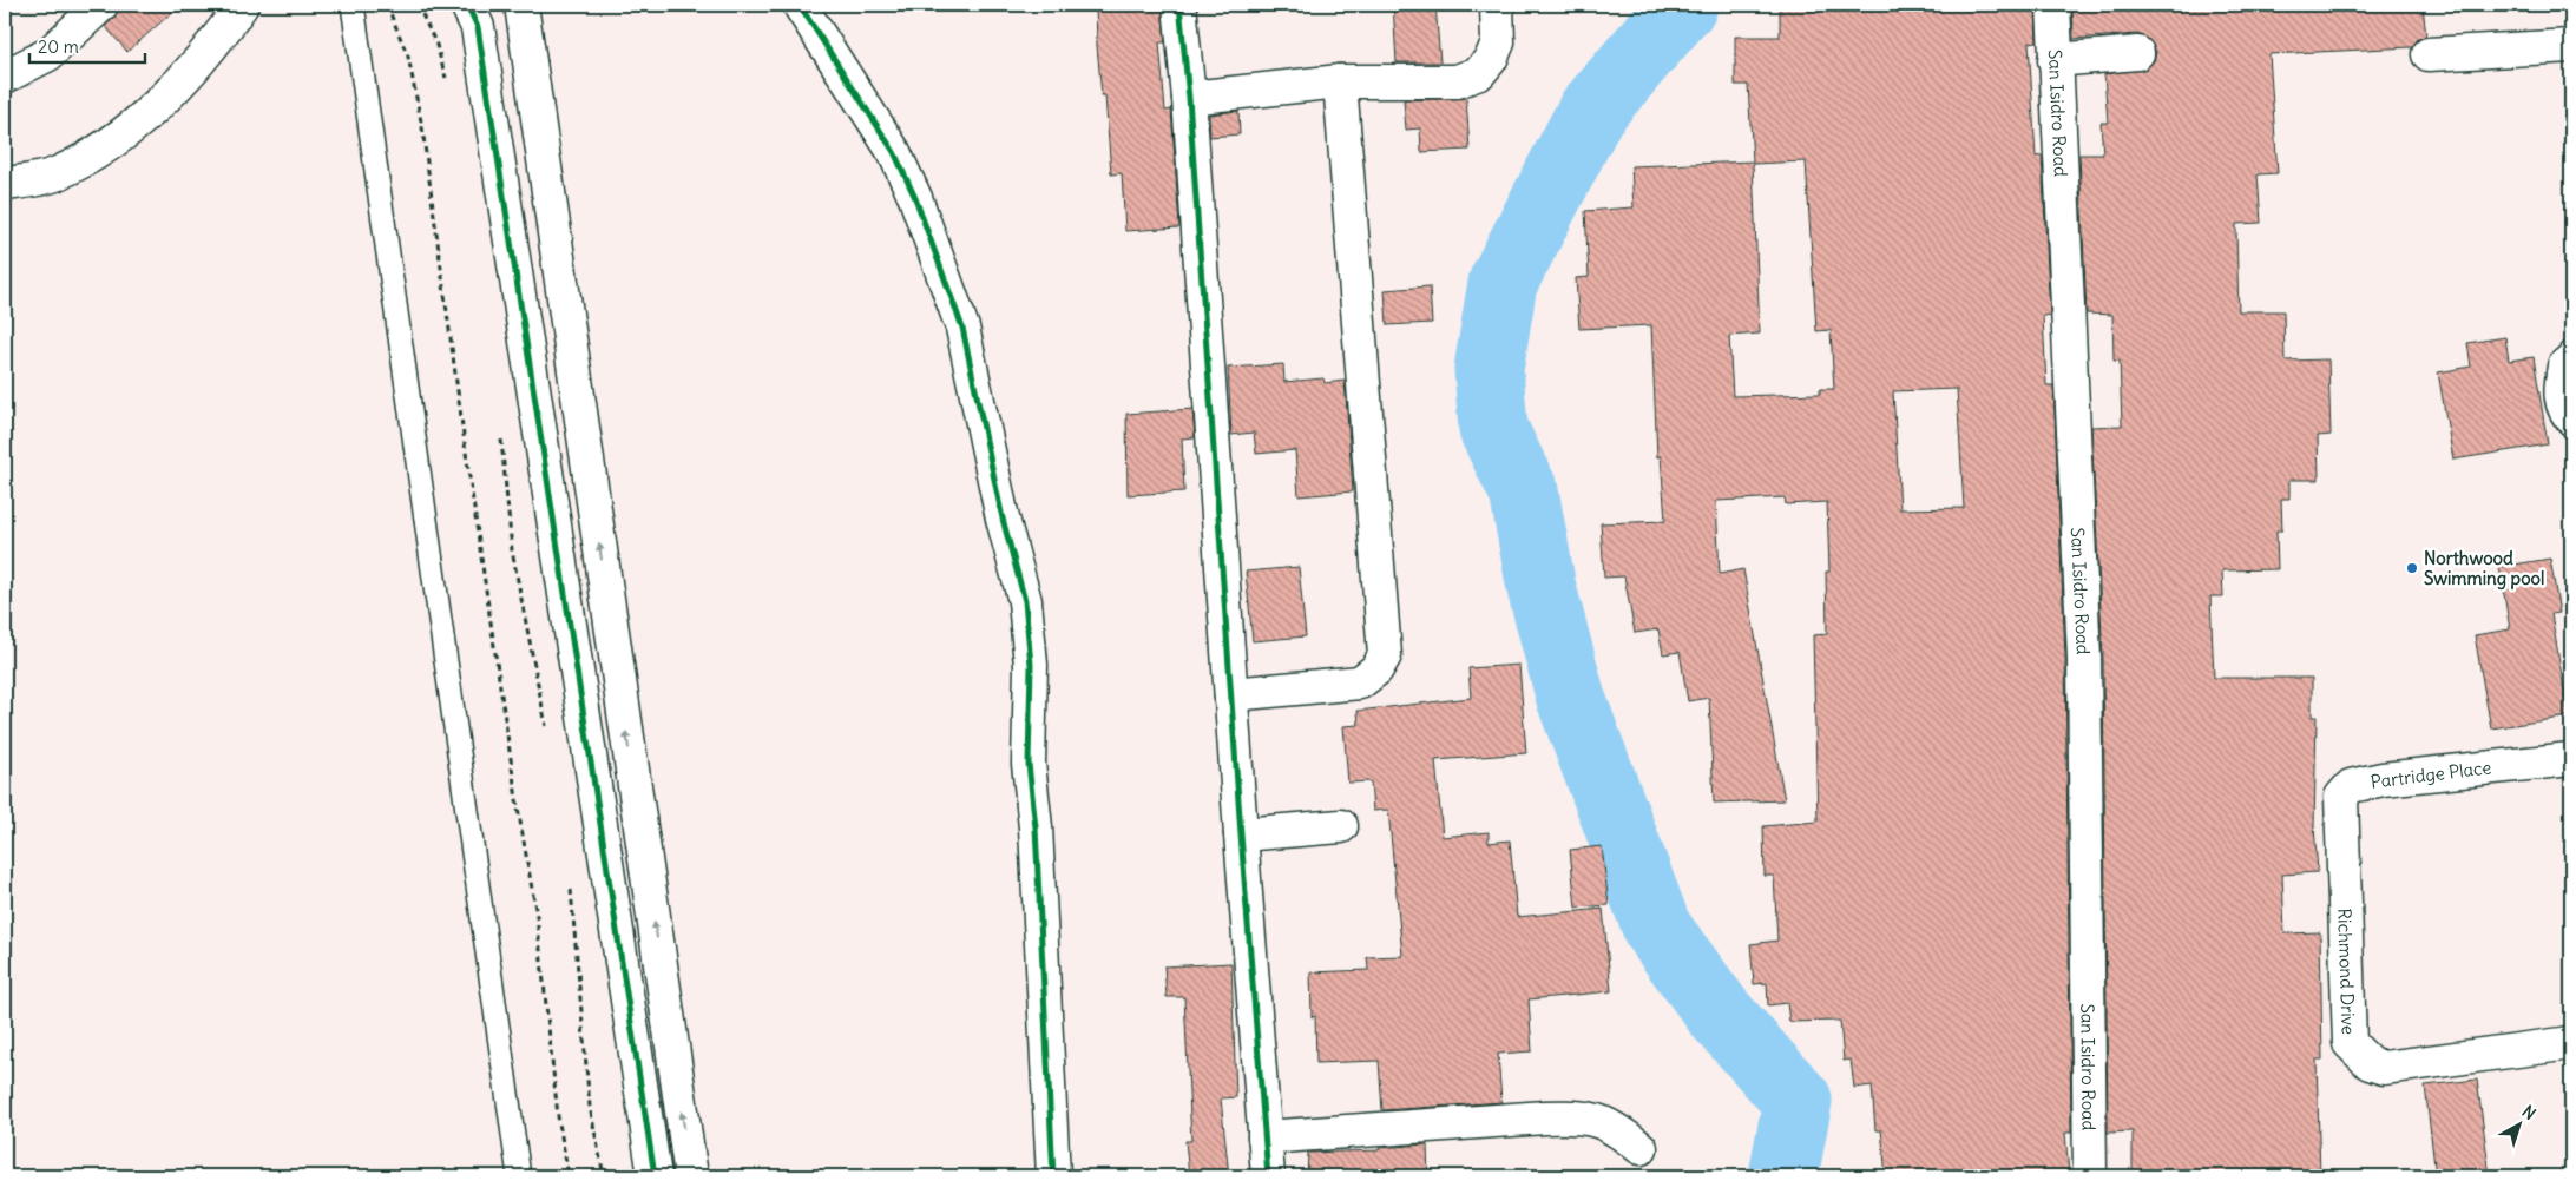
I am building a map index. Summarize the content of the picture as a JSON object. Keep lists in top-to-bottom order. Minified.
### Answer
{"streets":{"street":["San Isidro Road","Partridge Place","Richmond Drive"]},"crossings":[["Partridge Place","Richmond Drive"]],"places":["Northwood Swimming pool"],"scale_bar":"20 m","north":"top right"}
